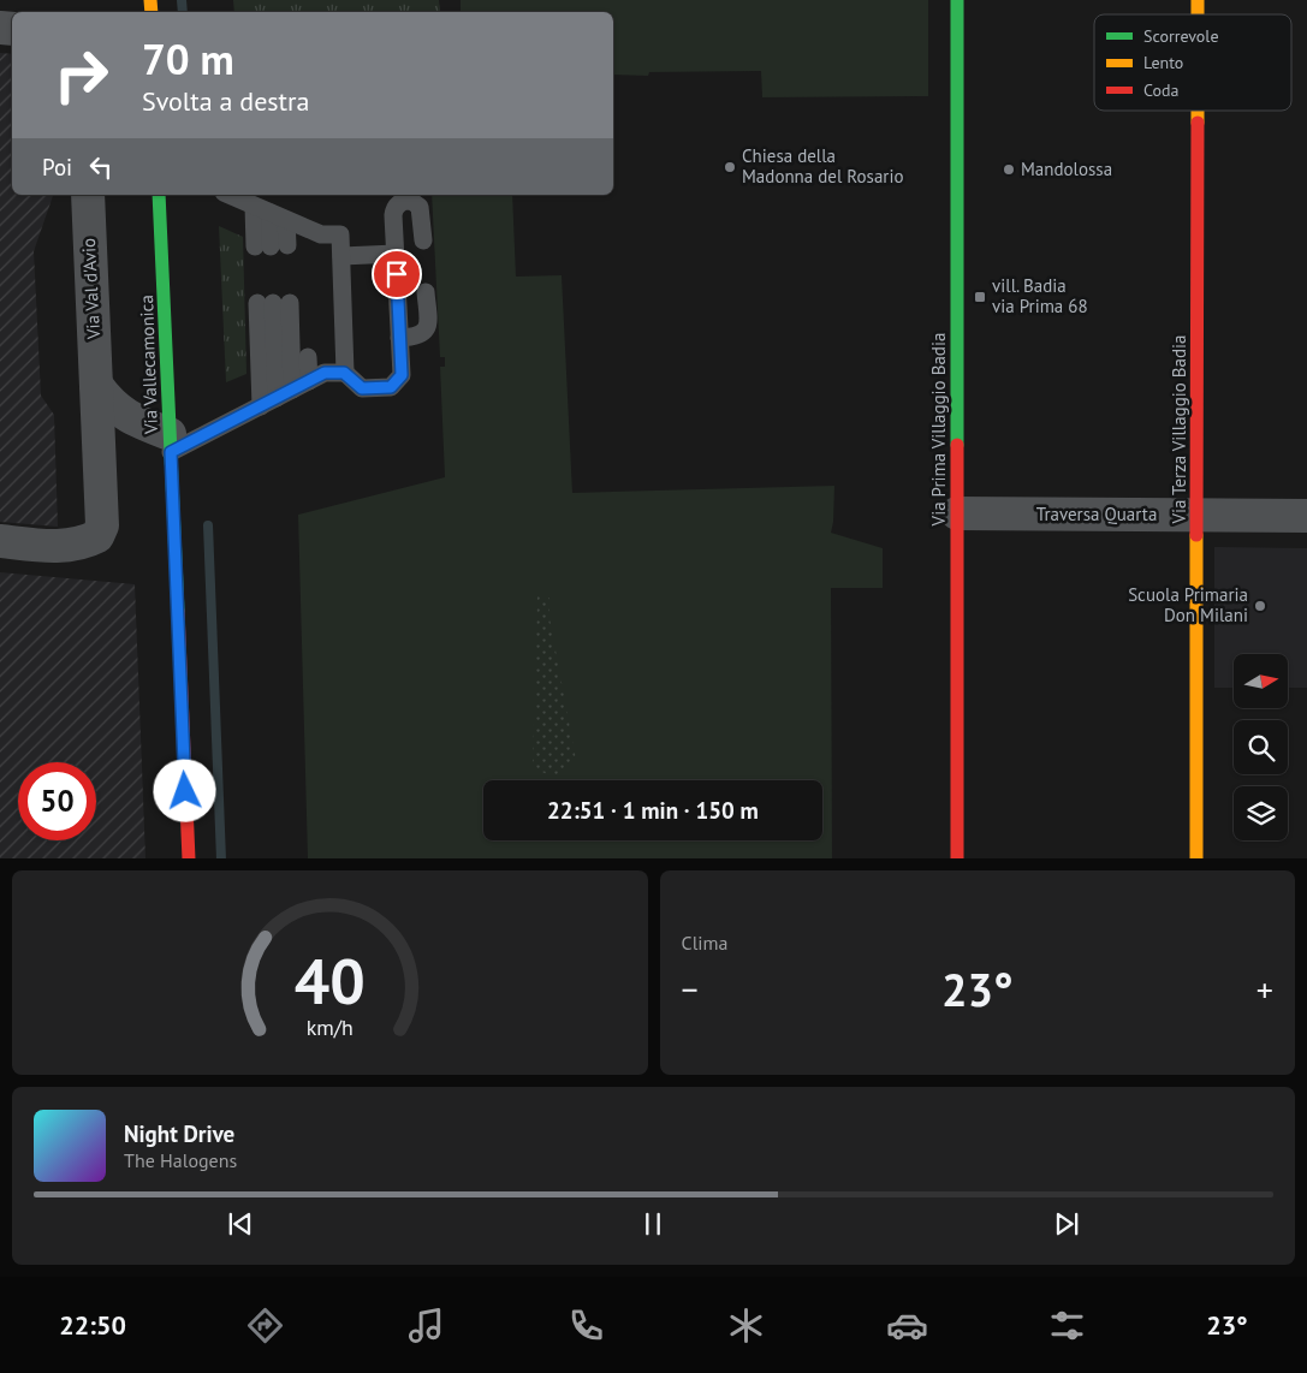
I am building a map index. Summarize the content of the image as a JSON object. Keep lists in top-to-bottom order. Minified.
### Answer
{"streets":{"street":["Via Val d'Avio","Via Vallecamonica","Via Prima Villaggio Badia","Via Terza Villaggio Badia","Traversa Quarta"]},"crossings":[["Via Prima Villaggio Badia","Traversa Quarta"],["Via Terza Villaggio Badia","Traversa Quarta"]],"places":{"other":["Chiesa della Madonna del Rosario","Mandolossa","Scuola Primaria Don Milani"],"transit":["vill. Badia via Prima 68"]},"legend":["Scorrevole","Lento","Coda"],"north":"right","page":{"turn":["70 m","Svolta a destra"],"then":"Poi","limit":"50","trip":"22:51 · 1 min · 150 m","tile":"Clima","heat":["−","23°","+"],"song":["Night Drive","The Halogens"],"tabs":["22:50","23°"],"gauge":["40","km/h"]}}
